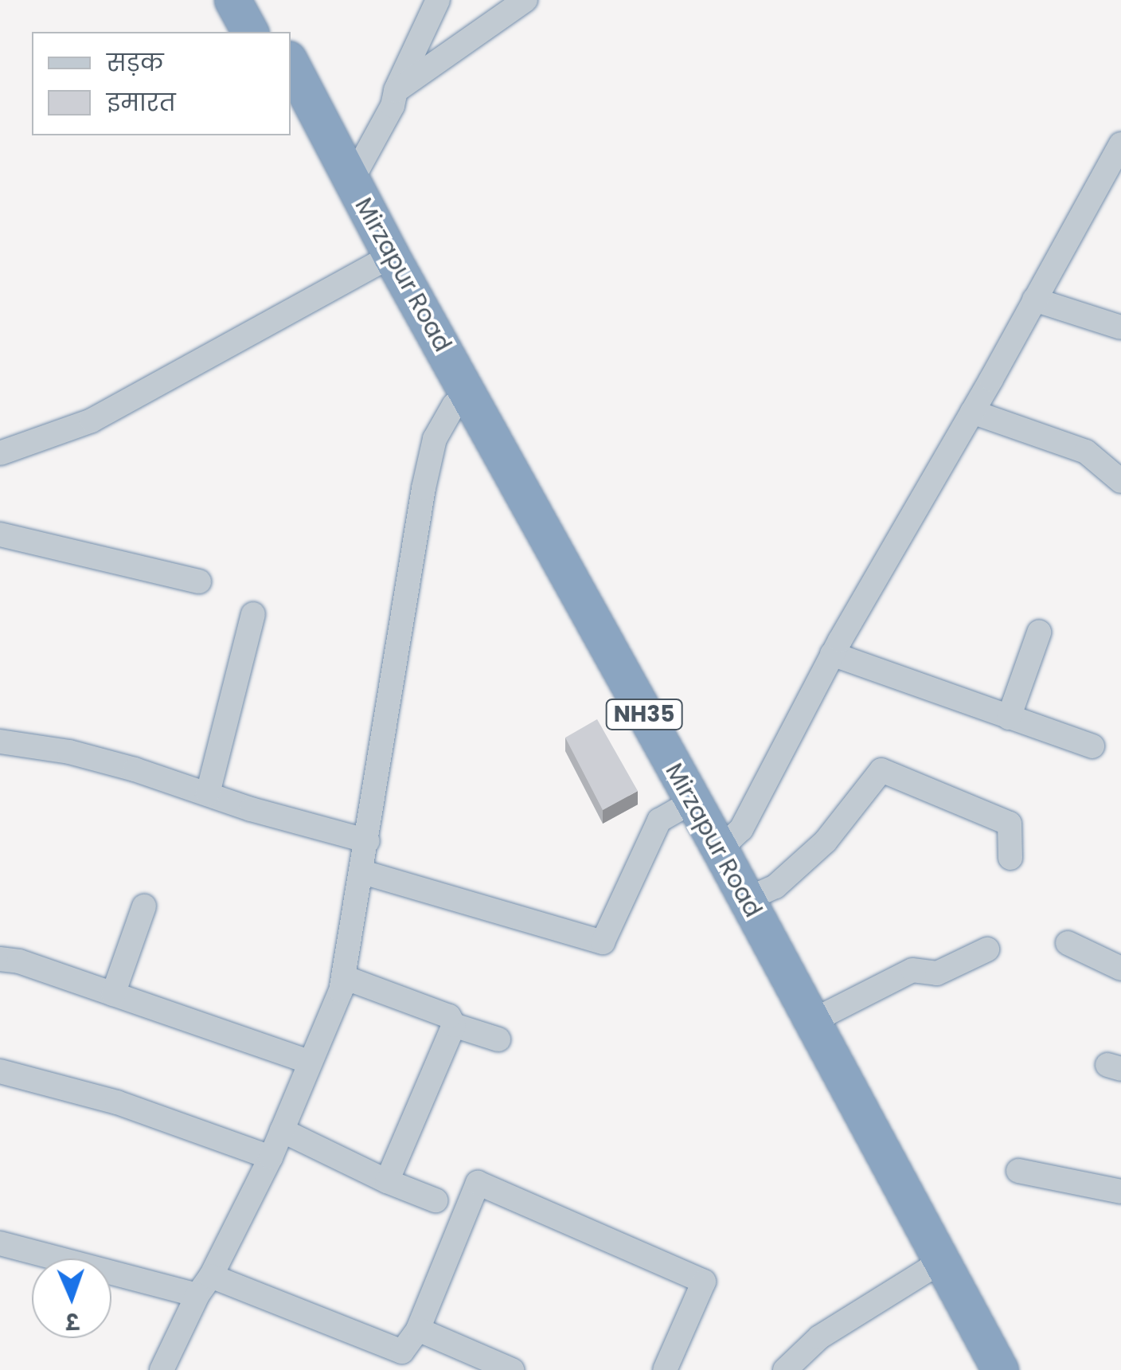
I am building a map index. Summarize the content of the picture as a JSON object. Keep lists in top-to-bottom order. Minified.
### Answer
{"streets":{"highway":["Mirzapur Road","NH35"]},"legend":["सड़क","इमारत"],"north":"bottom"}
